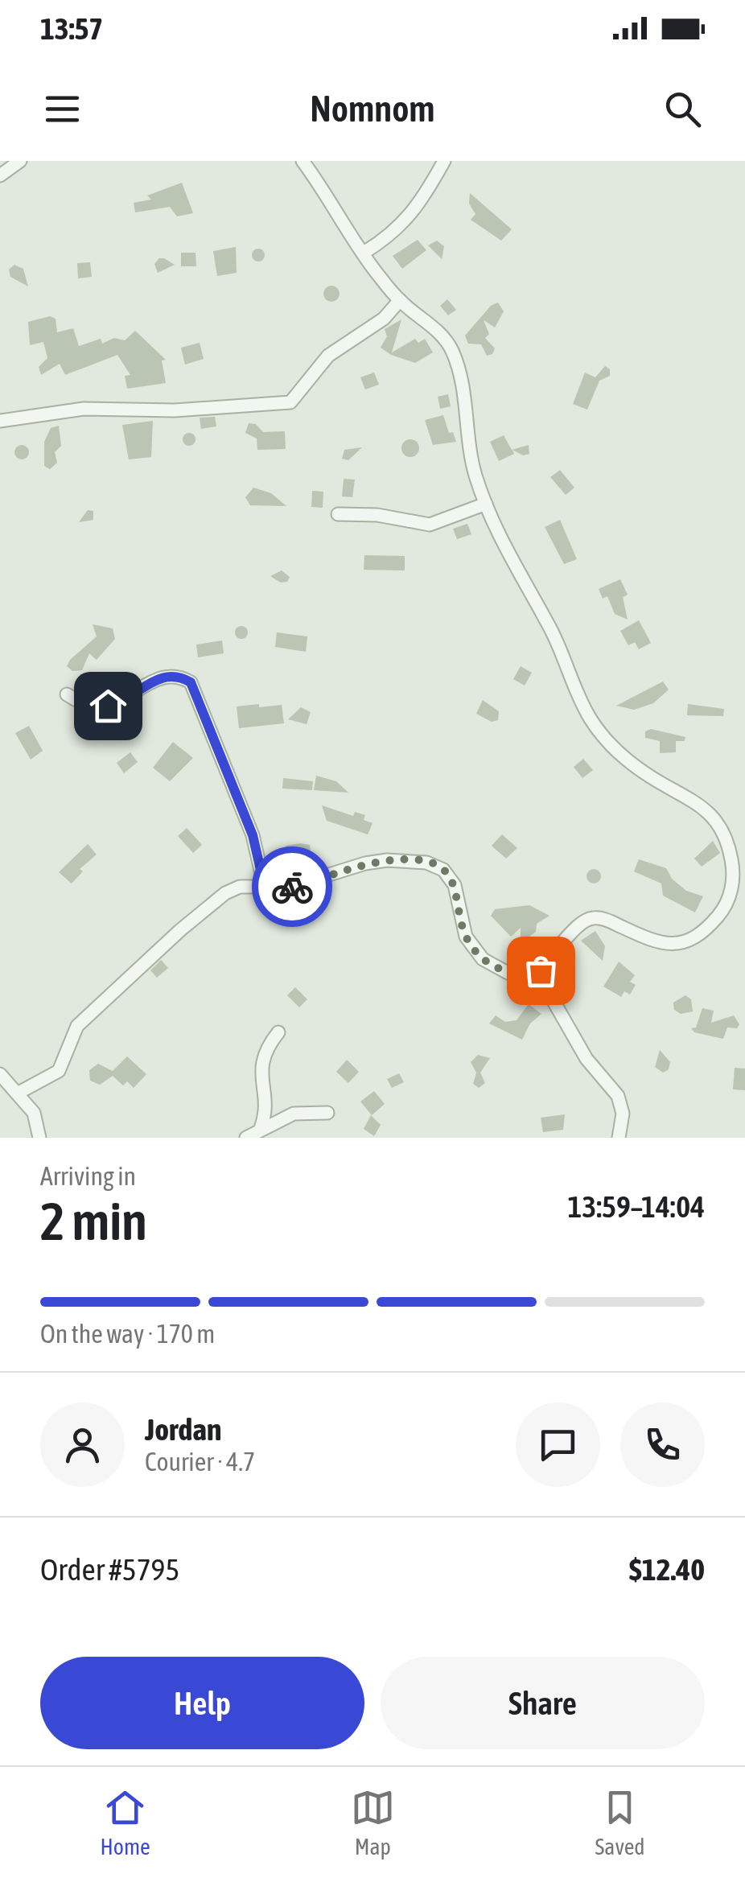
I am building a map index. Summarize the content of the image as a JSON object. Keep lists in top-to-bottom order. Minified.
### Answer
{"page":{"status":"13:57","header":"Nomnom","heading":["2 min","Arriving in","13:59–14:04"],"panel":["Jordan","Courier · 4.7","Order #5795","$12.40"],"bar":"On the way · 170 m","buttons":["Help","Share"],"tabs":["Home","Map","Saved"]}}
